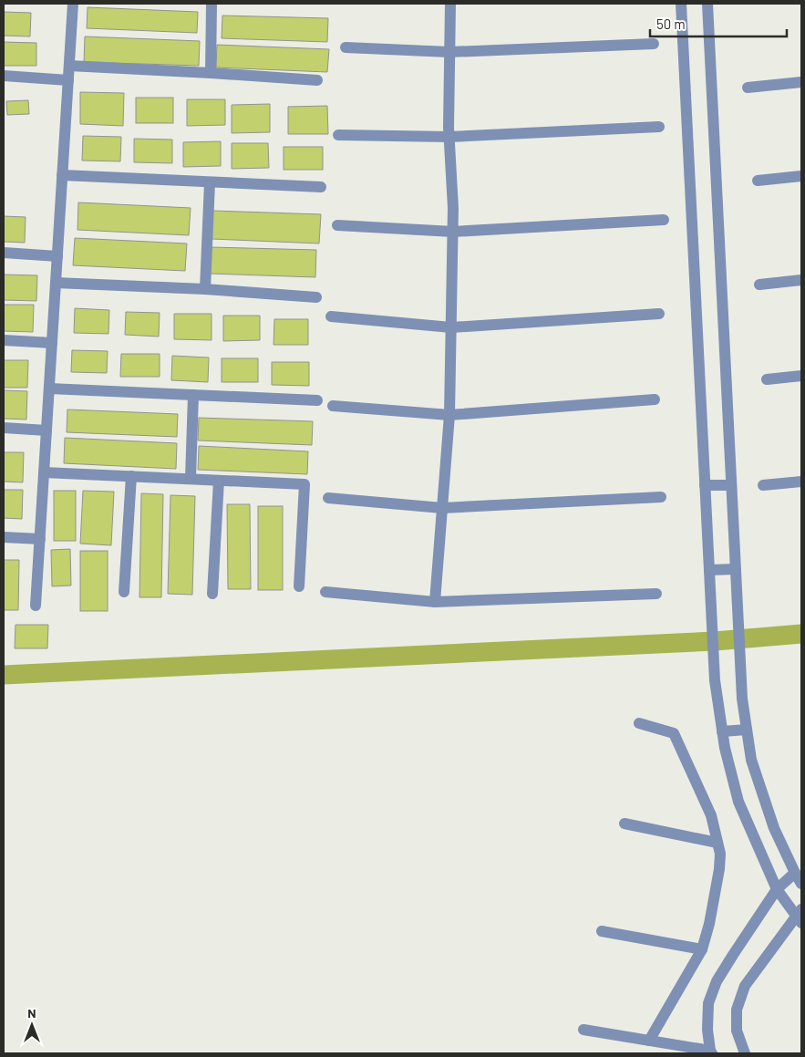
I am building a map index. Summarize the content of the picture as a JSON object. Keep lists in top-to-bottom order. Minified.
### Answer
{"scale_bar":"50 m","north":"top"}
